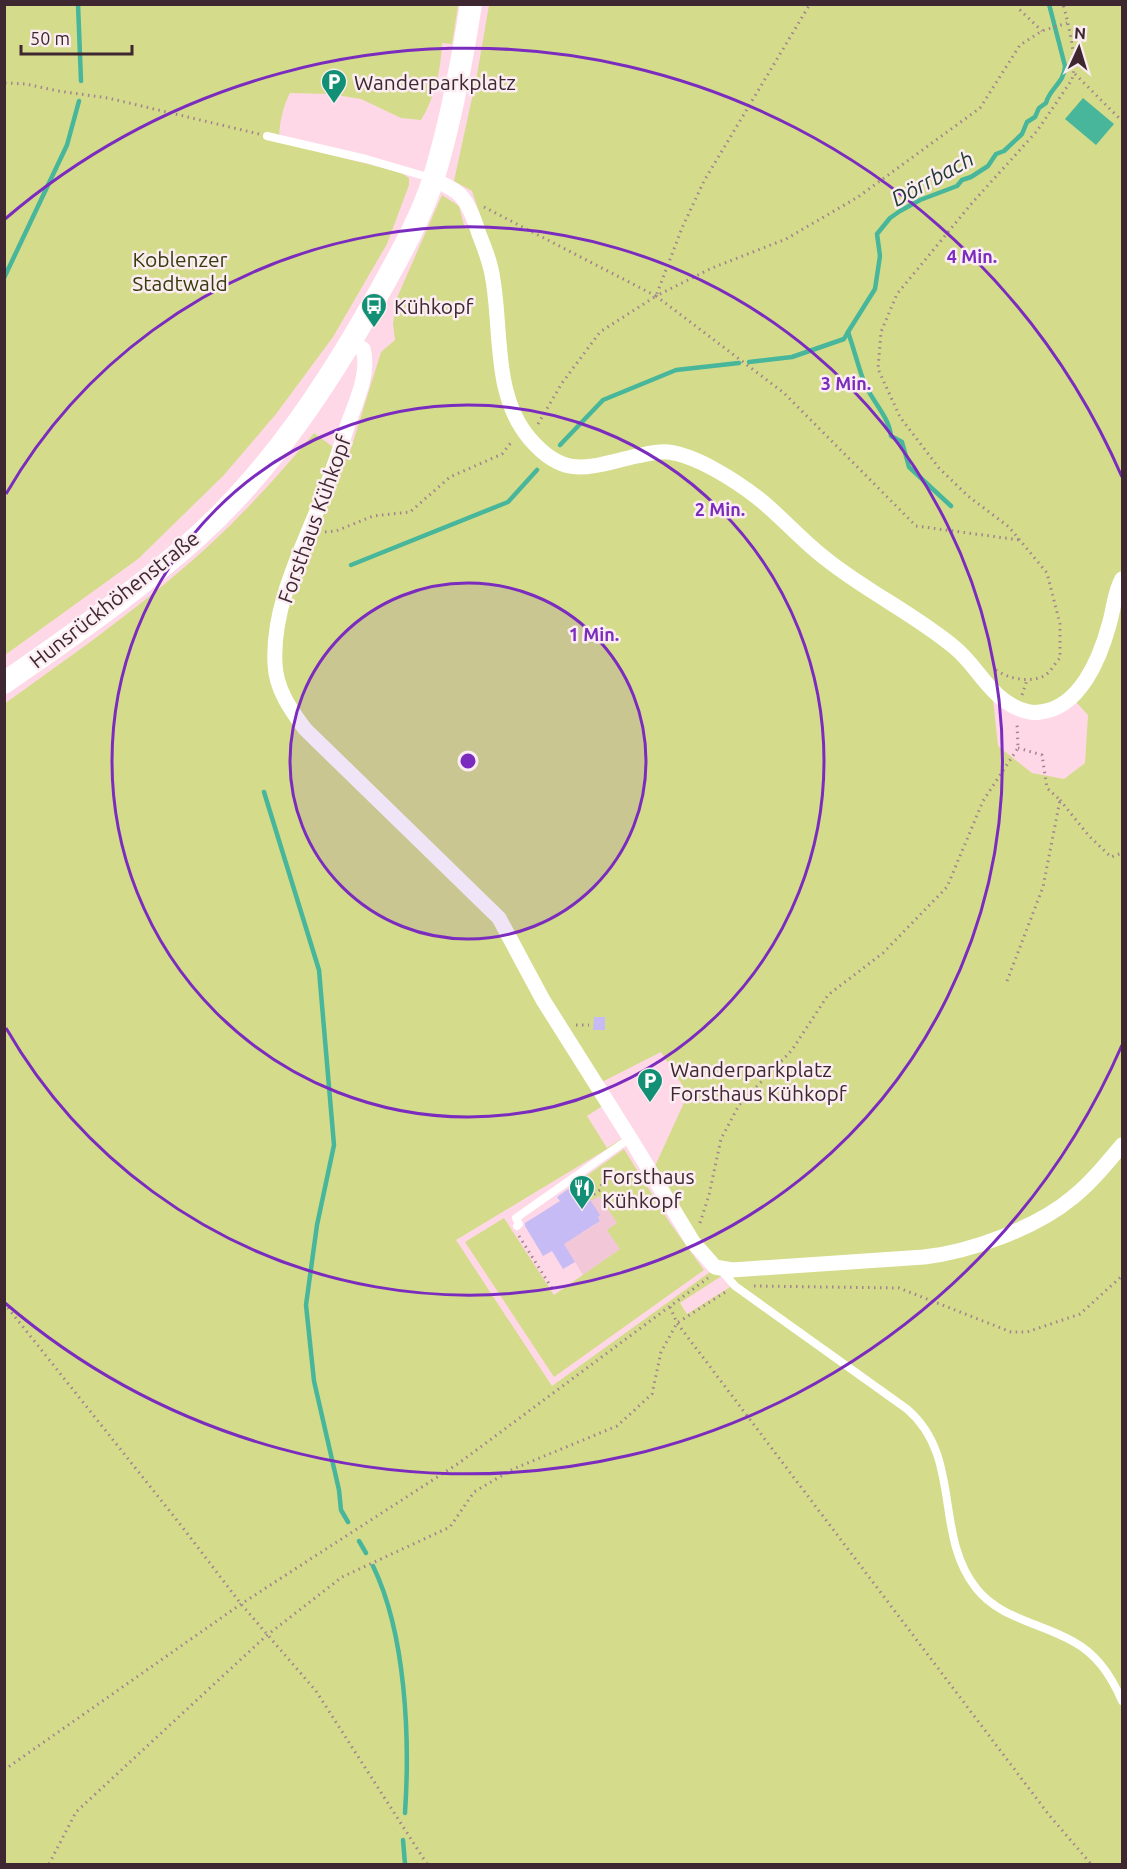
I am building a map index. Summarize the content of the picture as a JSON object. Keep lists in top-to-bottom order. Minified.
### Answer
{"streets":{"main road":["Hunsrückhöhenstraße"],"street":["Forsthaus Kühkopf"]},"crossings":[["Forsthaus Kühkopf","Hunsrückhöhenstraße"]],"water":["Dörrbach"],"parks":["Koblenzer Stadtwald"],"places":{"parking":["Wanderparkplatz","Wanderparkplatz Forsthaus Kühkopf"],"bus stop":["Kühkopf"],"restaurant":["Forsthaus Kühkopf"]},"scale_bar":"50 m","north":"top","rings":["4 Min.","3 Min.","2 Min.","1 Min."]}
